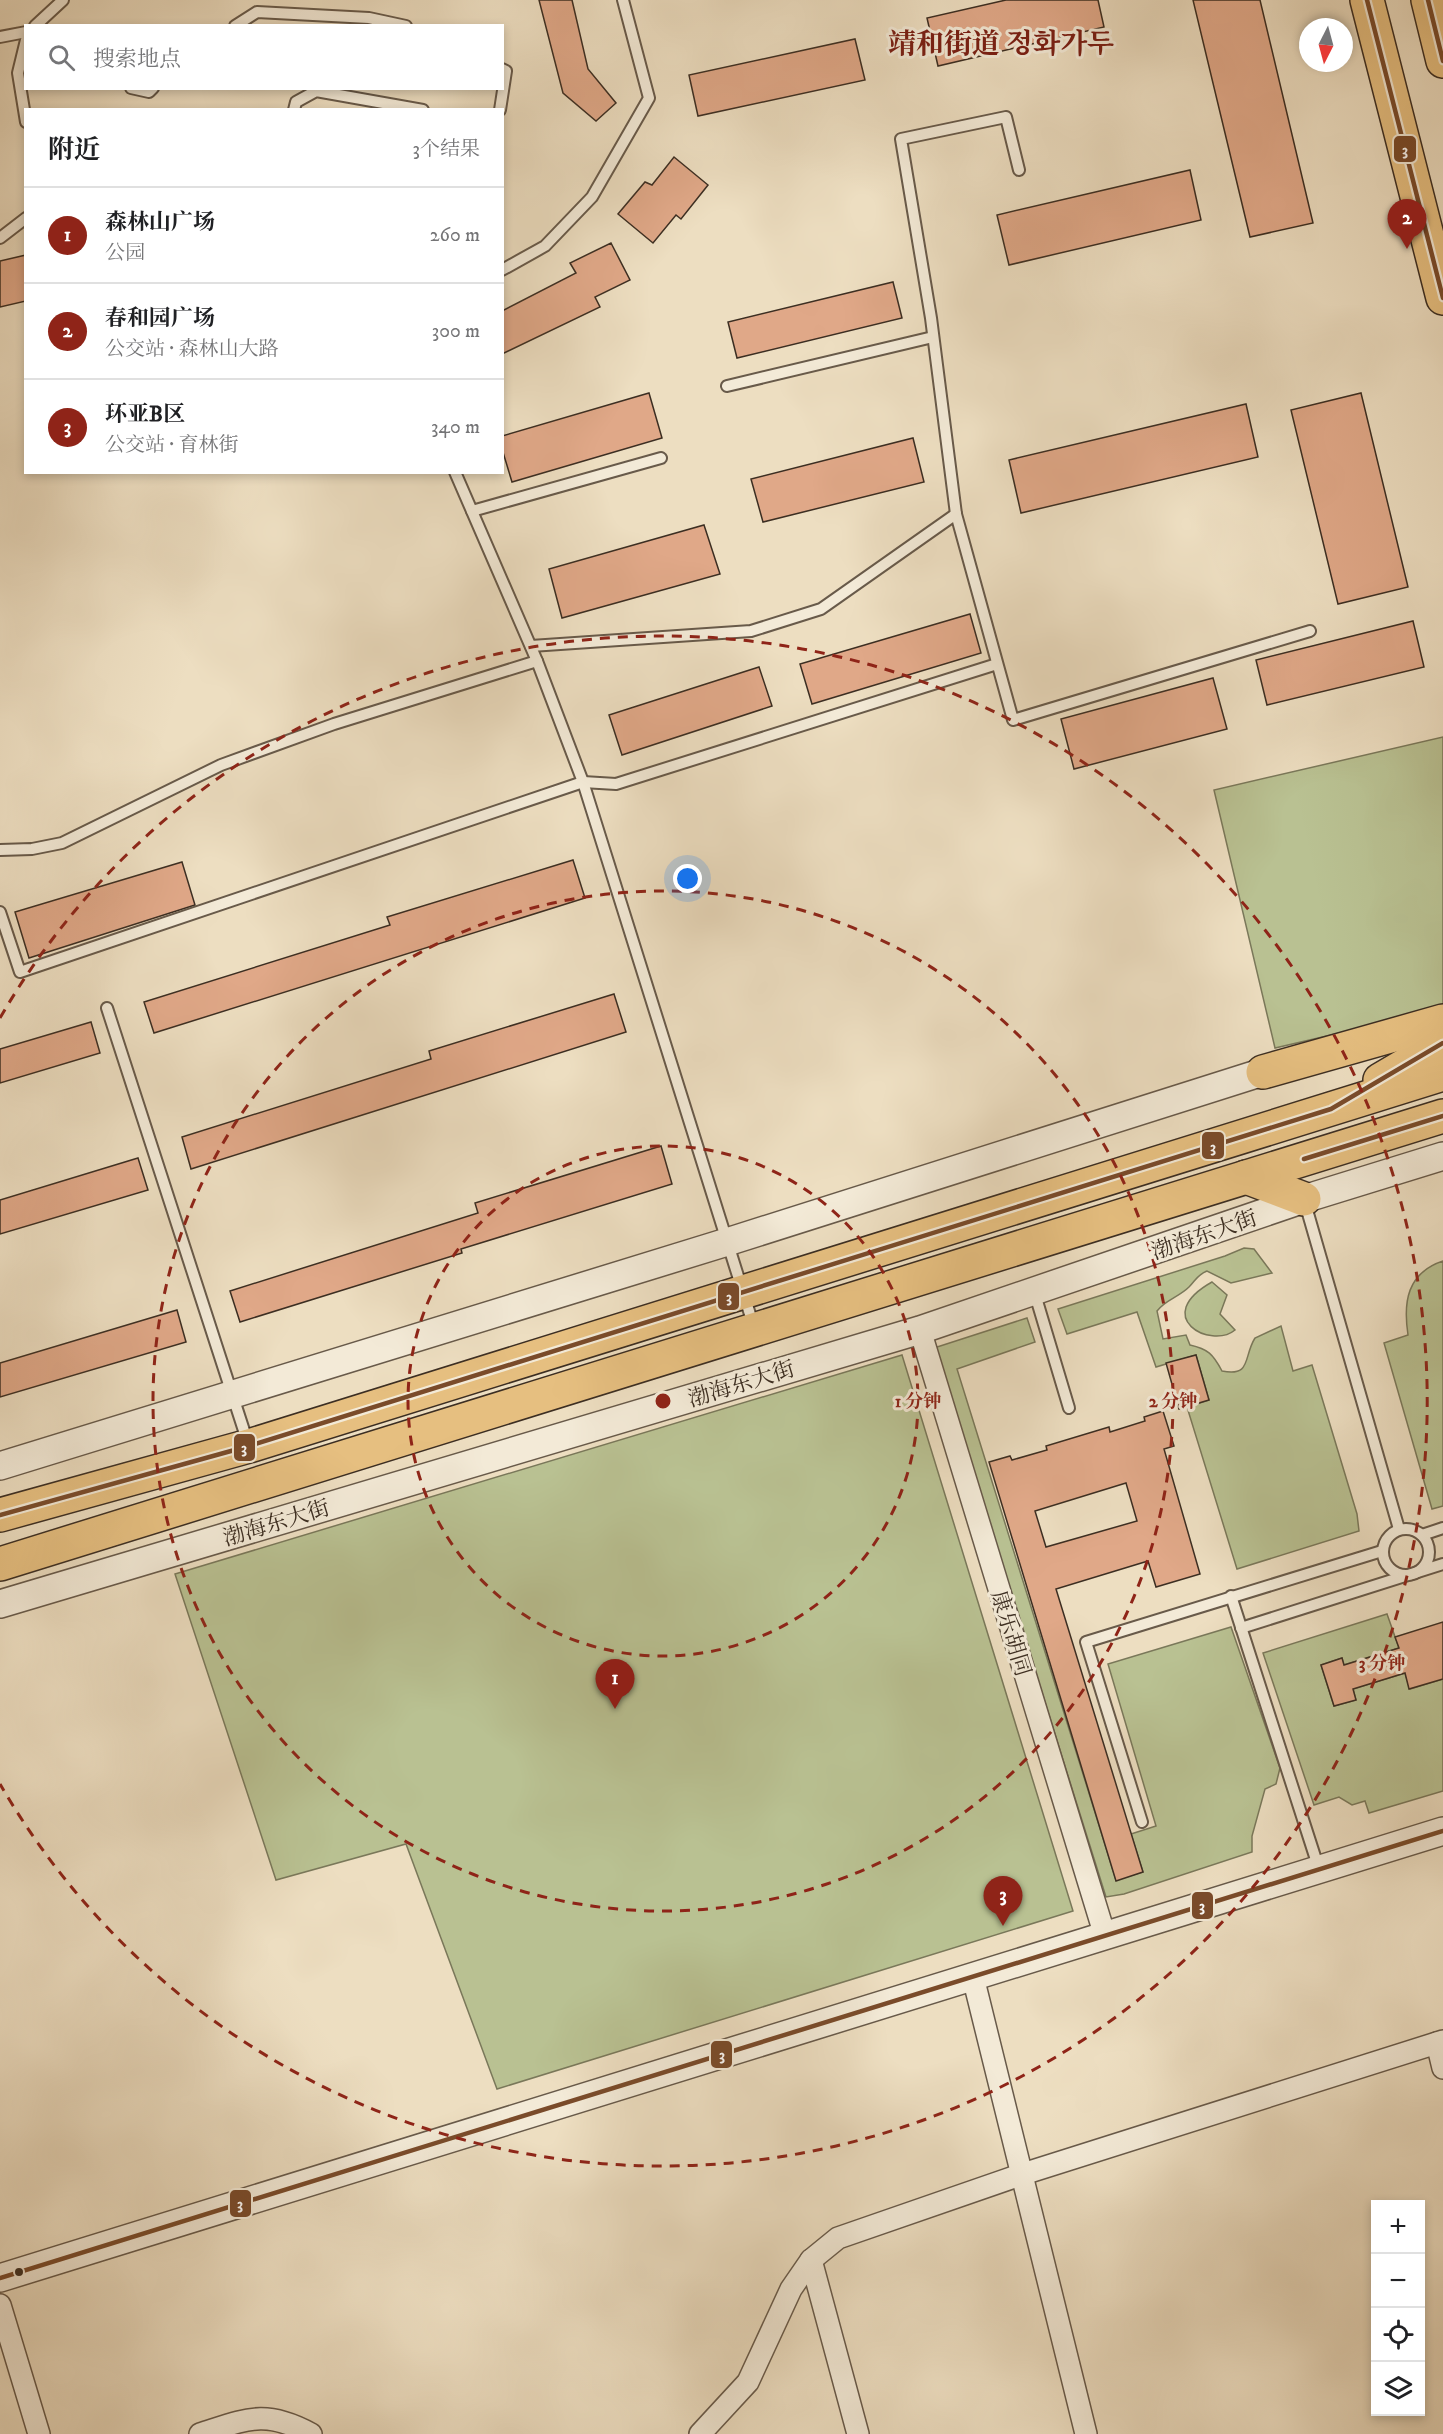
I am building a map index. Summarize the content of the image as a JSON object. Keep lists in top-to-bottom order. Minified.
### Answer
{"streets":{"main road":["渤海东大街"],"street":["康乐胡同"]},"crossings":[["渤海东大街","康乐胡同"]],"districts":["靖和街道 정화가두"],"lines":["transit line 3"],"north":"bottom","page":{"search":"搜索地点","heading":["附近","3个结果"],"list":[{"mark":"1","name":"森林山广场","note":"公园","value":"260 m"},{"mark":"2","name":"春和园广场","note":"公交站 · 森林山大路","value":"300 m"},{"mark":"3","name":"环亚B区","note":"公交站 · 育林街","value":"340 m"}],"pins":["2","1","3"],"map_buttons":["+","−"]},"rings":["1 分钟","2 分钟","3 分钟"]}
